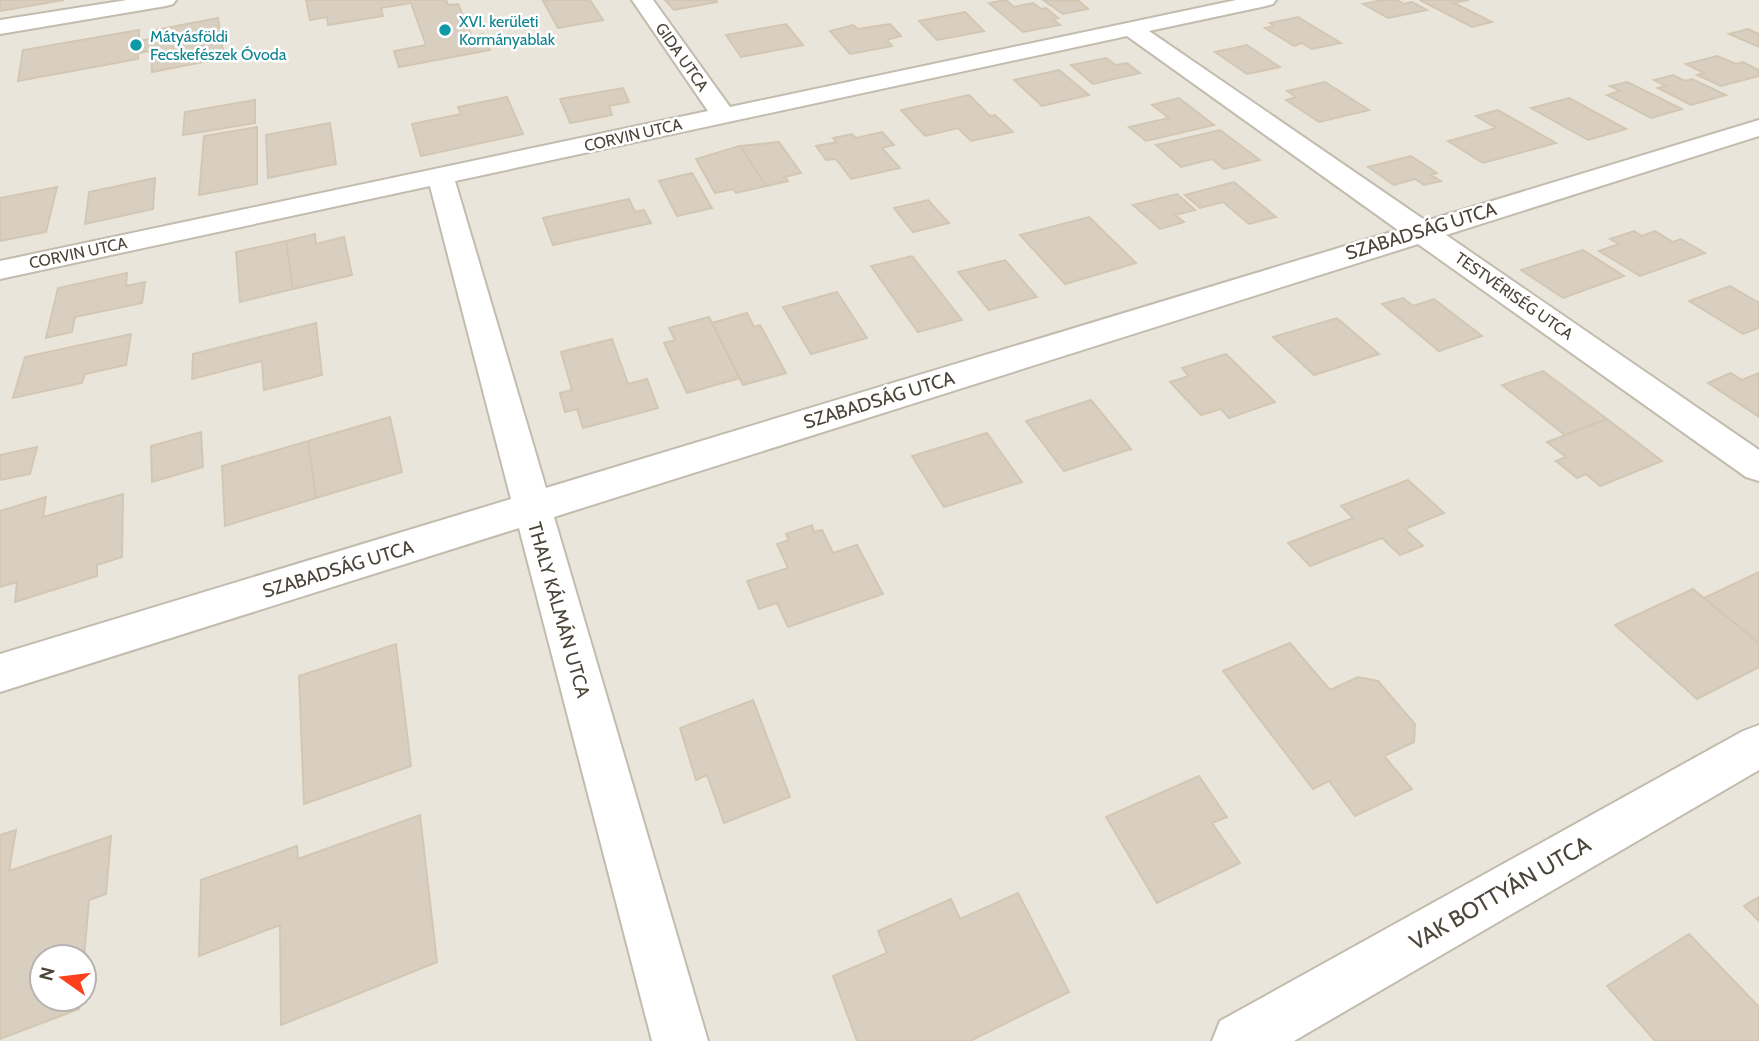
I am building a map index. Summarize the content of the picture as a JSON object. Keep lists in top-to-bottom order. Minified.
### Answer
{"streets":{"street":["GIDA UTCA","CORVIN UTCA","SZABADSÁG UTCA","TESTVÉRISÉG UTCA","THALY KÁLMÁN UTCA","VAK BOTTYÁN UTCA"]},"crossings":[["GIDA UTCA","CORVIN UTCA"],["CORVIN UTCA","TESTVÉRISÉG UTCA"],["CORVIN UTCA","THALY KÁLMÁN UTCA"],["SZABADSÁG UTCA","TESTVÉRISÉG UTCA"],["SZABADSÁG UTCA","THALY KÁLMÁN UTCA"]],"places":["XVI. kerületi Kormányablak","Mátyásföldi Fecskefészek Óvoda"],"north":"left"}
